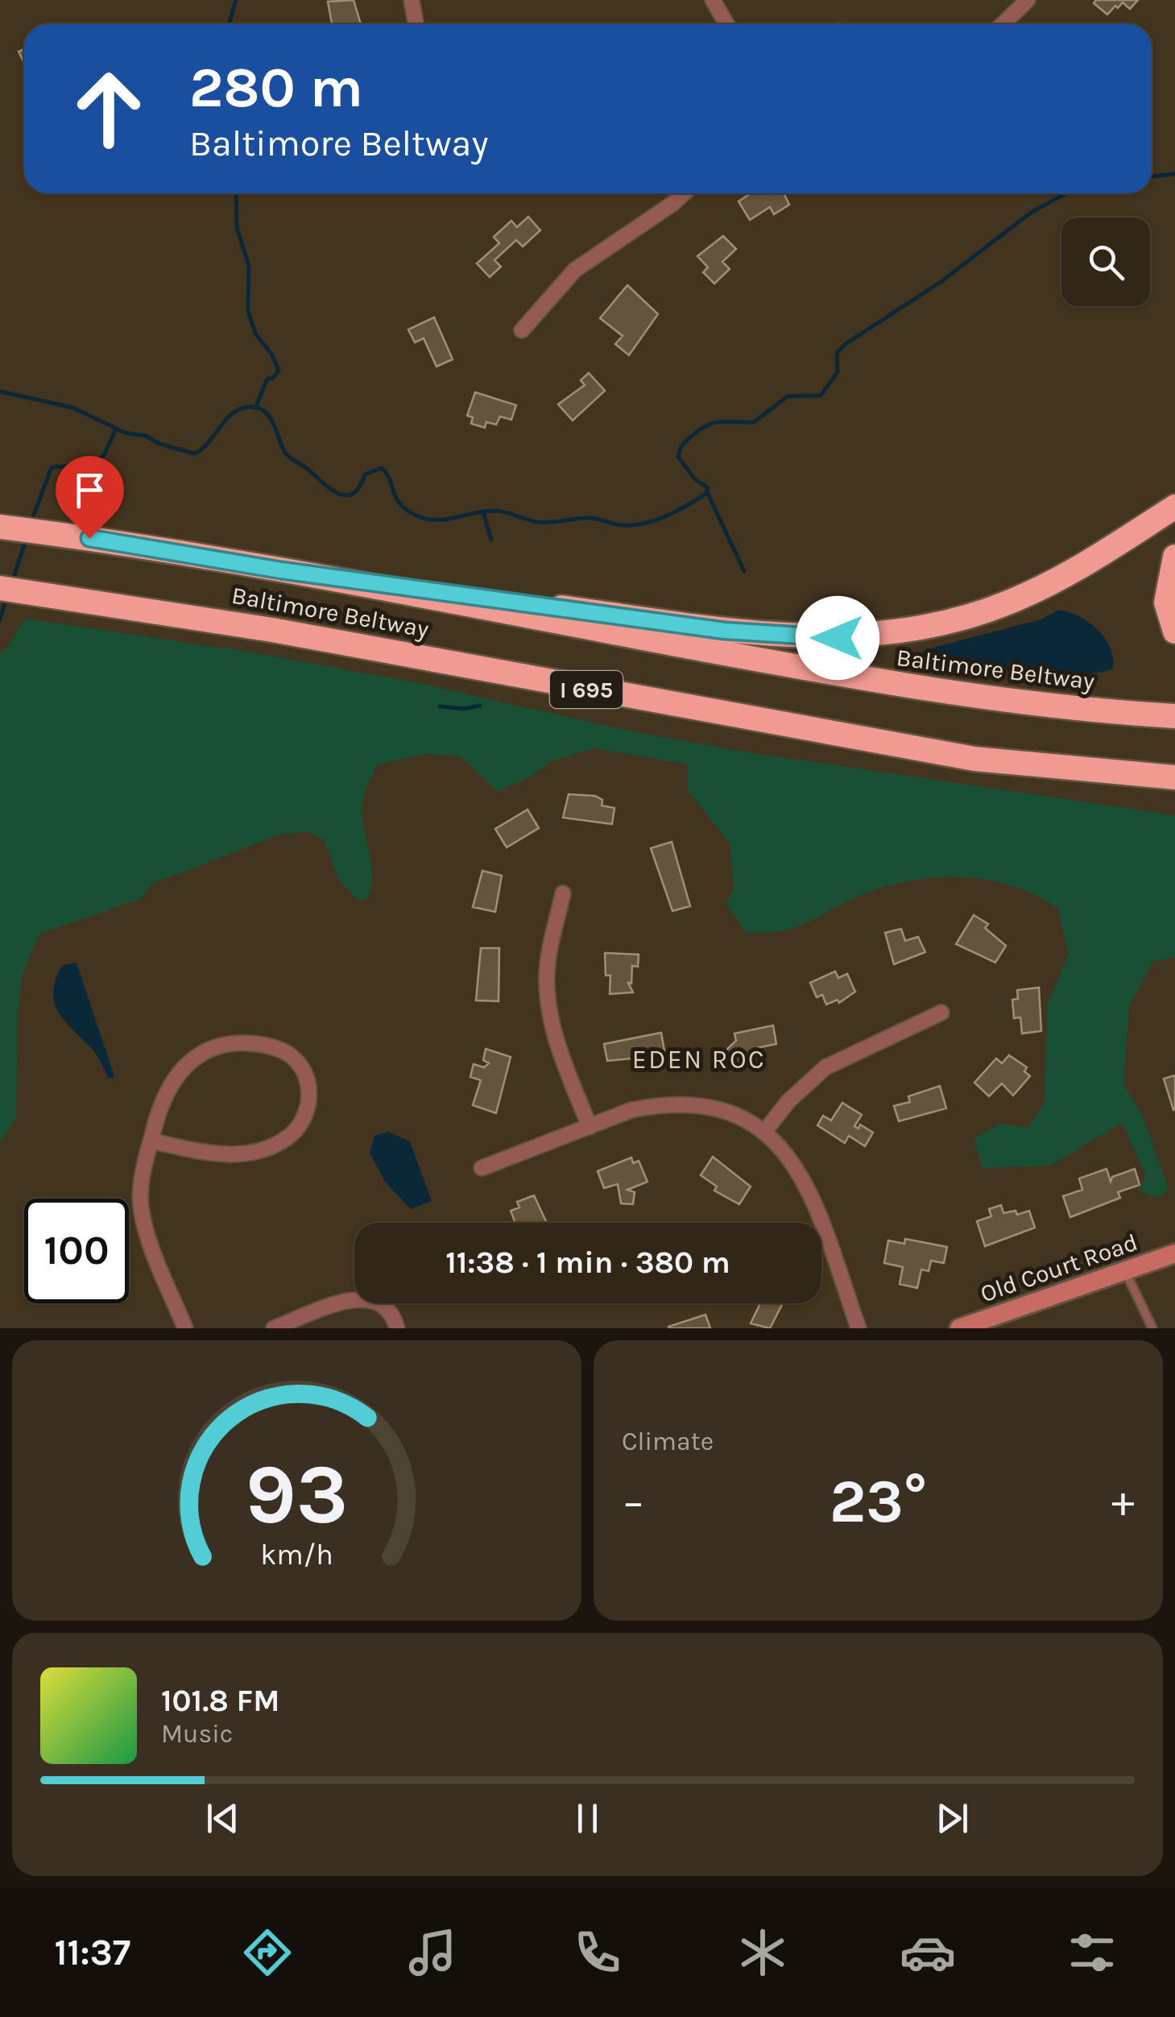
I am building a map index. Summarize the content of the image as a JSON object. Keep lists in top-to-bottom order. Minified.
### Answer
{"streets":{"highway":["Baltimore Beltway","I 695"],"main road":["Old Court Road"]},"districts":["EDEN ROC"],"page":{"turn":["280 m","Baltimore Beltway"],"limit":"100","trip":"11:38 · 1 min · 380 m","tile":"Climate","heat":["−","23°","+"],"song":["101.8 FM","Music"],"tabs":"11:37","gauge":["93","km/h"]}}
